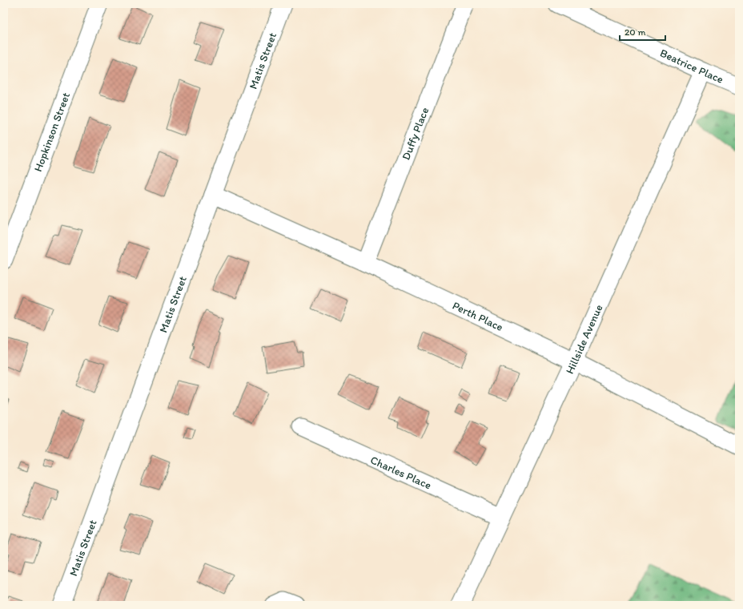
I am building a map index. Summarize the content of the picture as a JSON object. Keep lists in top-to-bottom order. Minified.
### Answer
{"streets":{"street":["Matis Street","Beatrice Place","Hopkinson Street","Duffy Place","Perth Place","Hillside Avenue","Charles Place"]},"crossings":[["Matis Street","Perth Place"],["Beatrice Place","Hillside Avenue"],["Duffy Place","Perth Place"],["Perth Place","Hillside Avenue"],["Hillside Avenue","Charles Place"]],"scale_bar":"20 m"}
